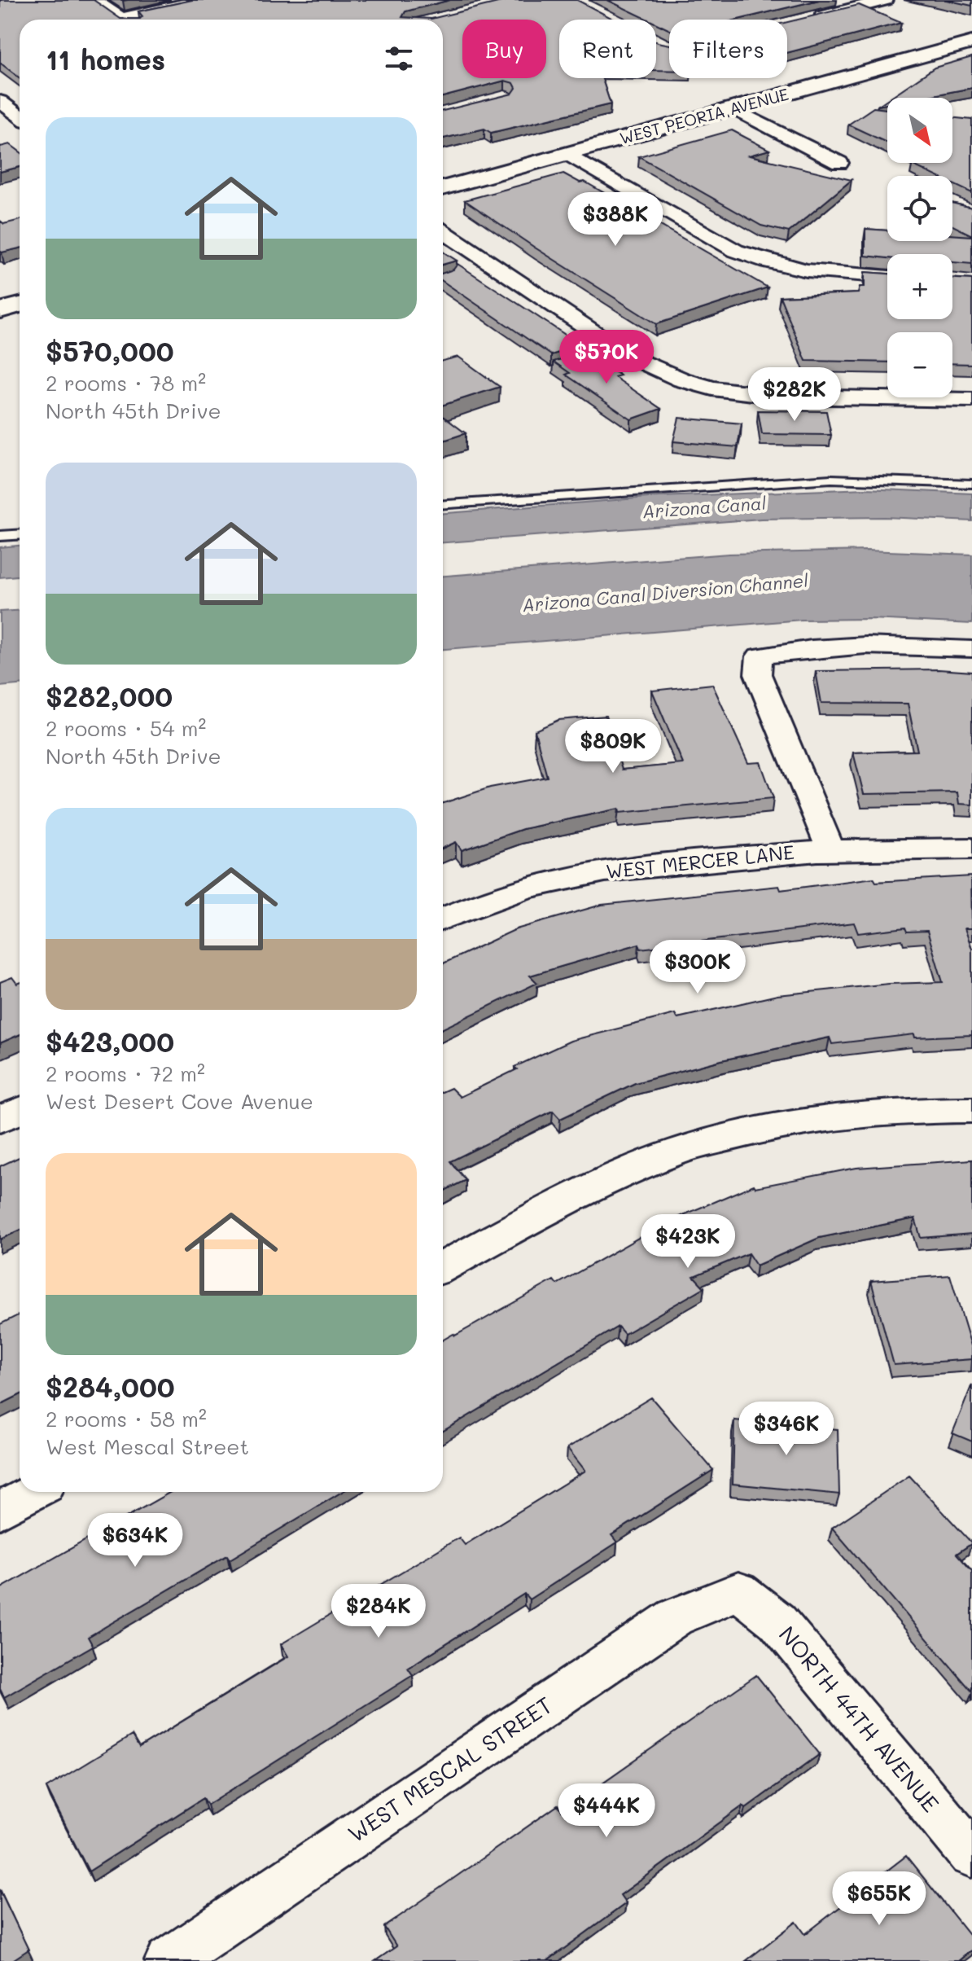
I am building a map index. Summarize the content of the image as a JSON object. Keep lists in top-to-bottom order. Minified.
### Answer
{"streets":{"main road":["WEST PEORIA AVENUE"],"street":["WEST MERCER LANE","NORTH 44TH AVENUE","WEST MESCAL STREET"]},"crossings":[["NORTH 44TH AVENUE","WEST MESCAL STREET"]],"water":["Arizona Canal","Arizona Canal Diversion Channel"],"north":"bottom right","page":{"chip":["Buy","Rent","Filters"],"heading":"11 homes","map_buttons":["+","−"],"list":[{"name":"$570,000","note":"2 rooms · 78 m² · North 45th Drive"},{"name":"$282,000","note":"2 rooms · 54 m² · North 45th Drive"},{"name":"$423,000","note":"2 rooms · 72 m² · West Desert Cove Avenue"},{"name":"$284,000","note":"2 rooms · 58 m² · West Mescal Street"}],"price":["$388K","$570K","$282K","$809K","$300K","$423K","$346K","$634K","$284K","$444K","$655K"]}}
